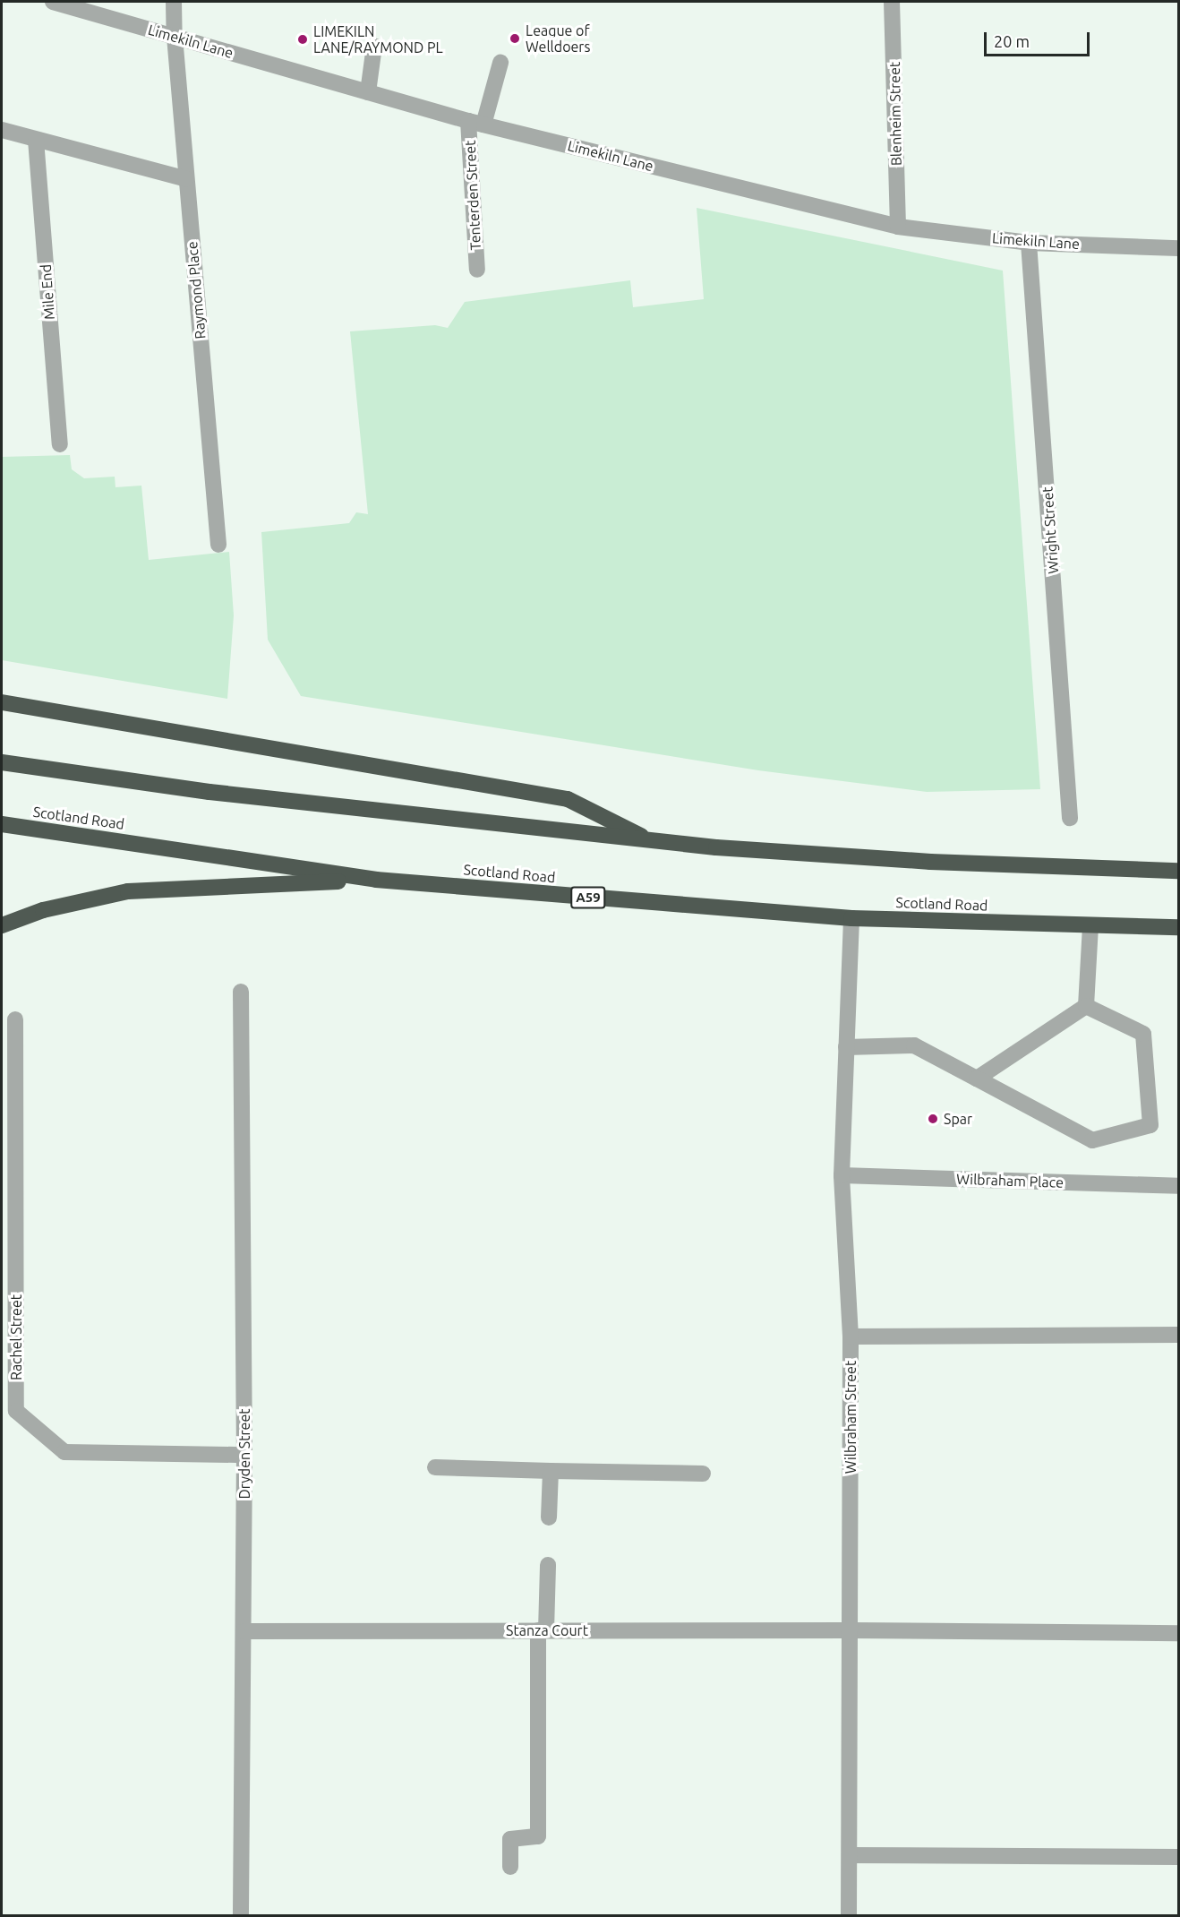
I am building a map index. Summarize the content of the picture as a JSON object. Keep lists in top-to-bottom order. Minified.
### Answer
{"streets":{"highway":["Scotland Road","A59"],"street":["Limekiln Lane","Blenheim Street","Tenterden Street","Raymond Place","Mile End","Wright Street","Wilbraham Place","Rachel Street","Wilbraham Street","Dryden Street","Stanza Court"]},"crossings":[["Limekiln Lane","Blenheim Street"],["Limekiln Lane","Tenterden Street"],["Limekiln Lane","Raymond Place"],["Limekiln Lane","Wright Street"],["Scotland Road","Wilbraham Street"],["Wilbraham Place","Wilbraham Street"],["Rachel Street","Dryden Street"],["Wilbraham Street","Stanza Court"],["Dryden Street","Stanza Court"]],"places":["League of Welldoers","LIMEKILN LANE/RAYMOND PL","Spar"],"scale_bar":"20 m"}
